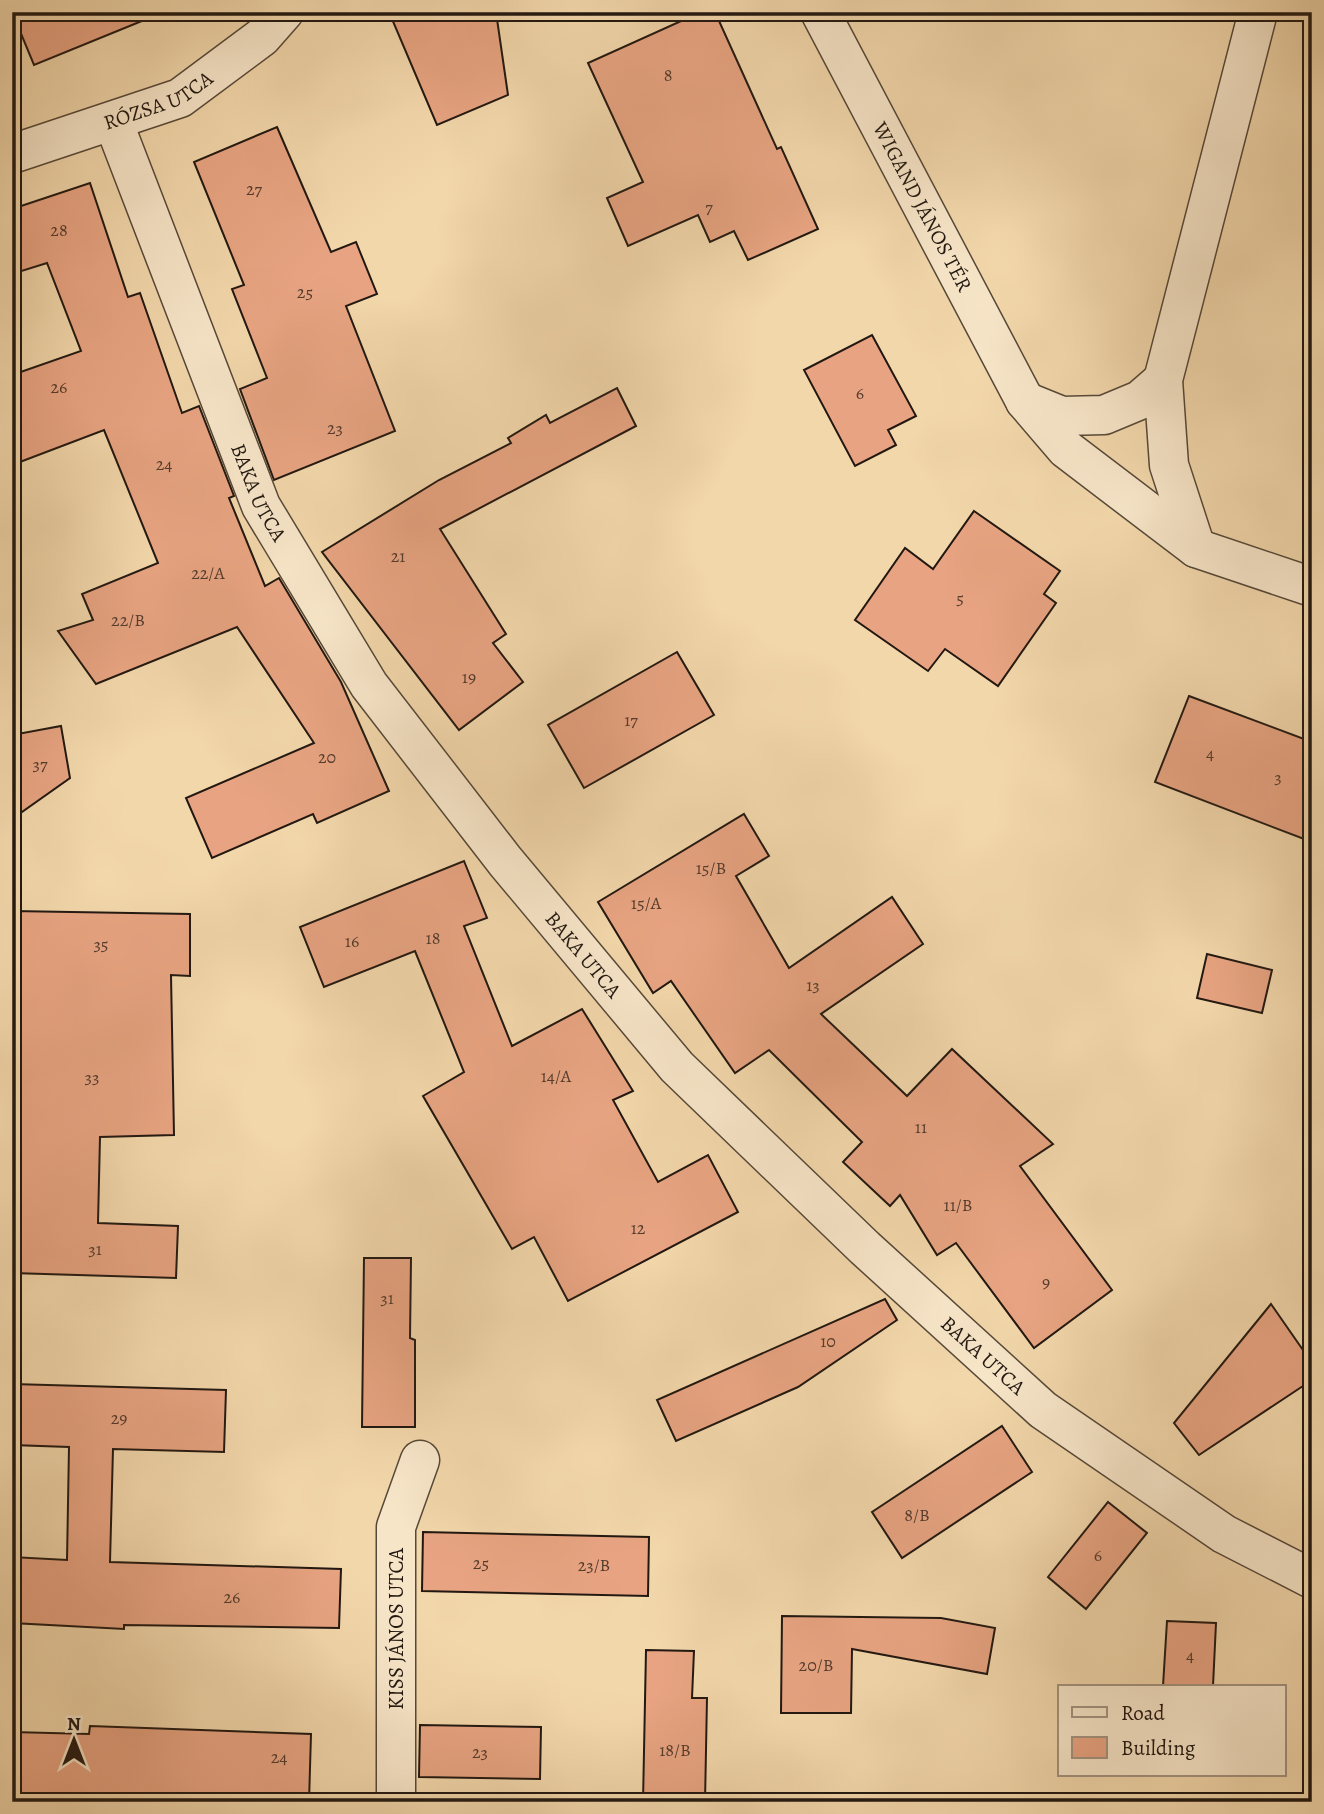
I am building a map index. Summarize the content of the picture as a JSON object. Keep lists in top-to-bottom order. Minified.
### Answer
{"streets":{"street":["RÓZSA UTCA","WIGAND JÁNOS TÉR","BAKA UTCA","KISS JÁNOS UTCA"]},"crossings":[["RÓZSA UTCA","BAKA UTCA"]],"house_numbers":["8","27","7","28","25","26","6","23","24","21","22/A","5","22/B","19","17","4","20","37","3","15/B","15/A","18","16","35","13","14/A","33","11","11/B","12","31","9","31","10","29","8/B","6","25","23/B","26","4","20/B","18/B","23","24"],"legend":["Road","Building"],"north":"top"}
